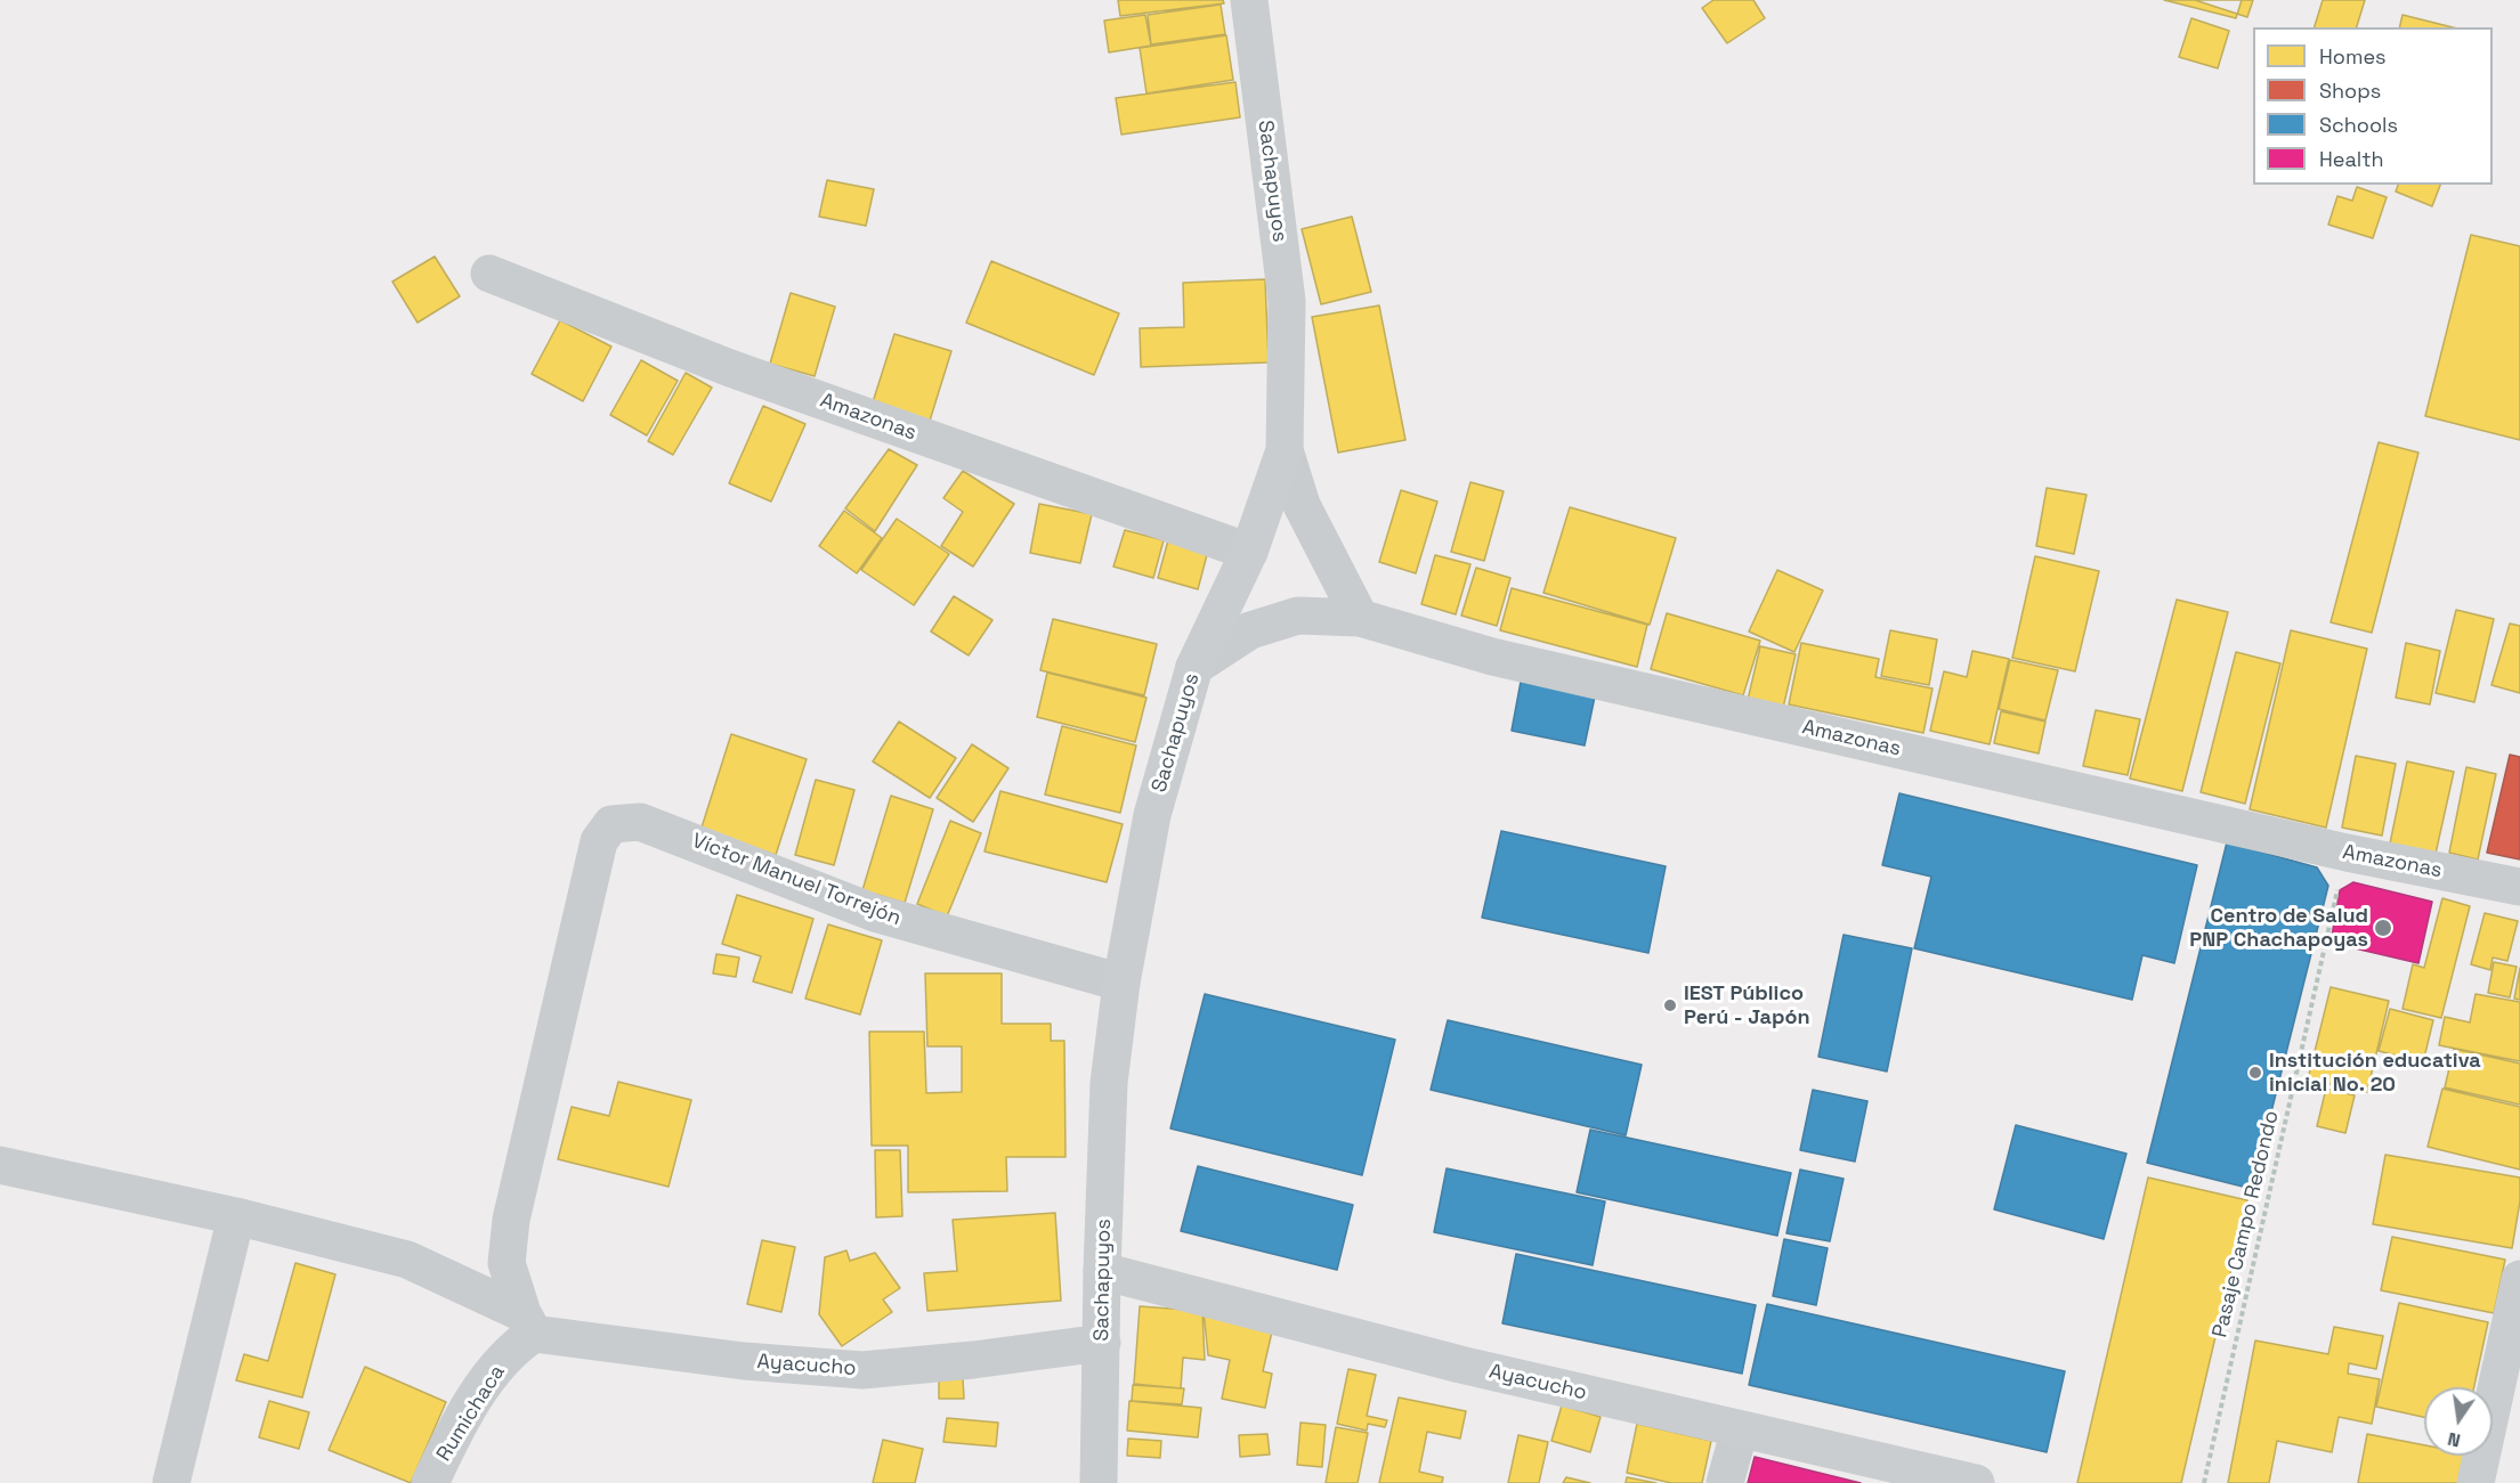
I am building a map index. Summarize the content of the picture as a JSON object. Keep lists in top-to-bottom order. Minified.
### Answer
{"streets":{"main road":["Sachapuyos","Ayacucho"],"street":["Amazonas","Víctor Manuel Torrejón","Rumichaca"],"path":["Pasaje Campo Redondo"]},"crossings":[["Sachapuyos","Amazonas"],["Sachapuyos","Víctor Manuel Torrejón"],["Sachapuyos","Ayacucho"],["Amazonas","Pasaje Campo Redondo"],["Víctor Manuel Torrejón","Ayacucho"],["Víctor Manuel Torrejón","Rumichaca"],["Ayacucho","Rumichaca"]],"places":["Centro de Salud PNP Chachapoyas","IEST Público Perú - Japón","Institución educativa inicial No. 20"],"legend":["Homes","Shops","Schools","Health"],"north":"bottom"}
